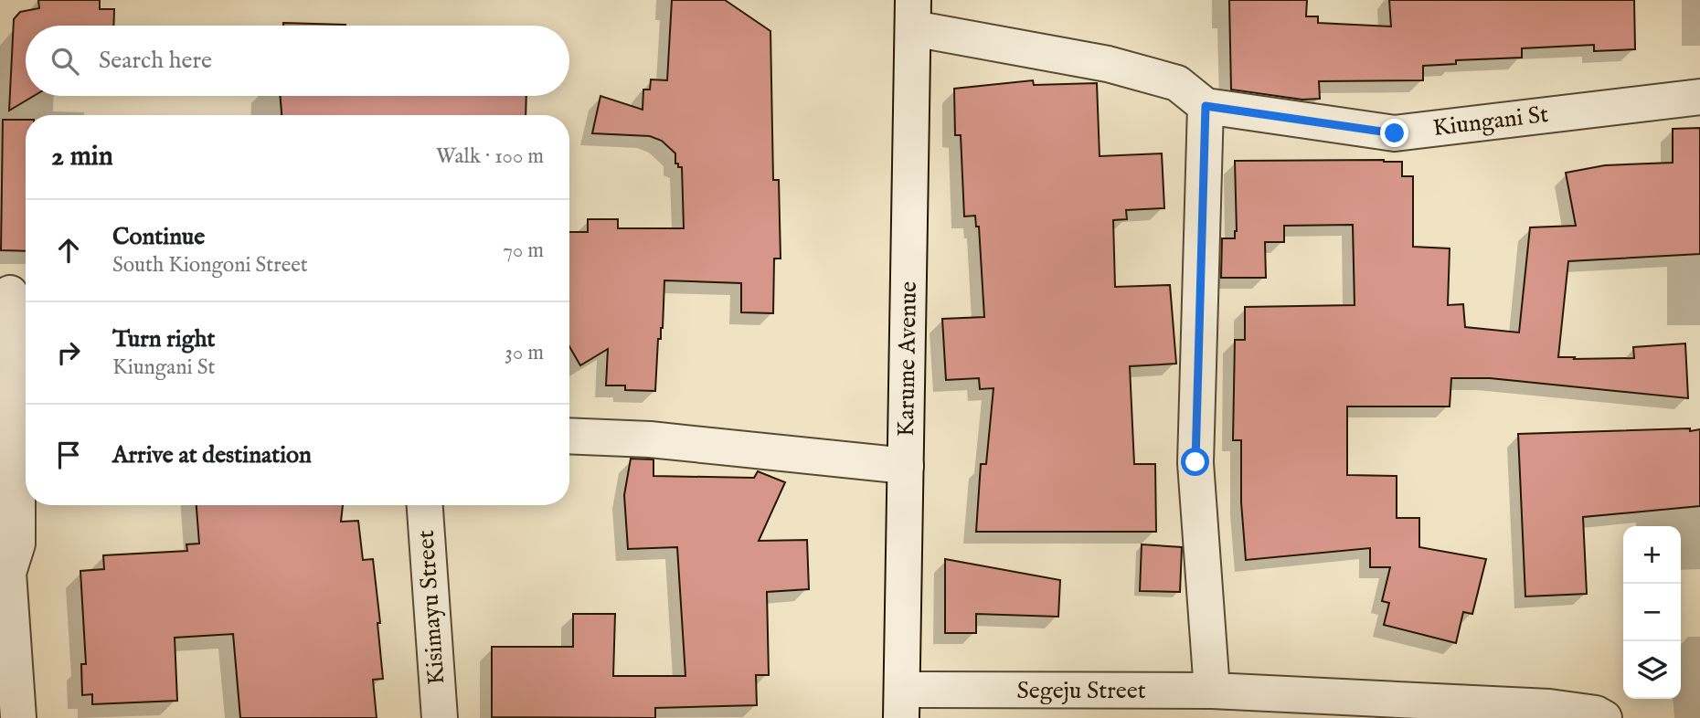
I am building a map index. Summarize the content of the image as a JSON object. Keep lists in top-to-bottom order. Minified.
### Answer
{"streets":{"street":["Kiungani St","Karume Avenue","Kisimayu Street","Segeju Street"]},"crossings":[["Karume Avenue","Segeju Street"]],"page":{"search":"Search here","heading":["2 min","Walk · 100 m"],"list":[["Continue","South Kiongoni Street","70 m"],["Turn right","Kiungani St","30 m"],"Arrive at destination"],"map_buttons":["+","−"]}}
